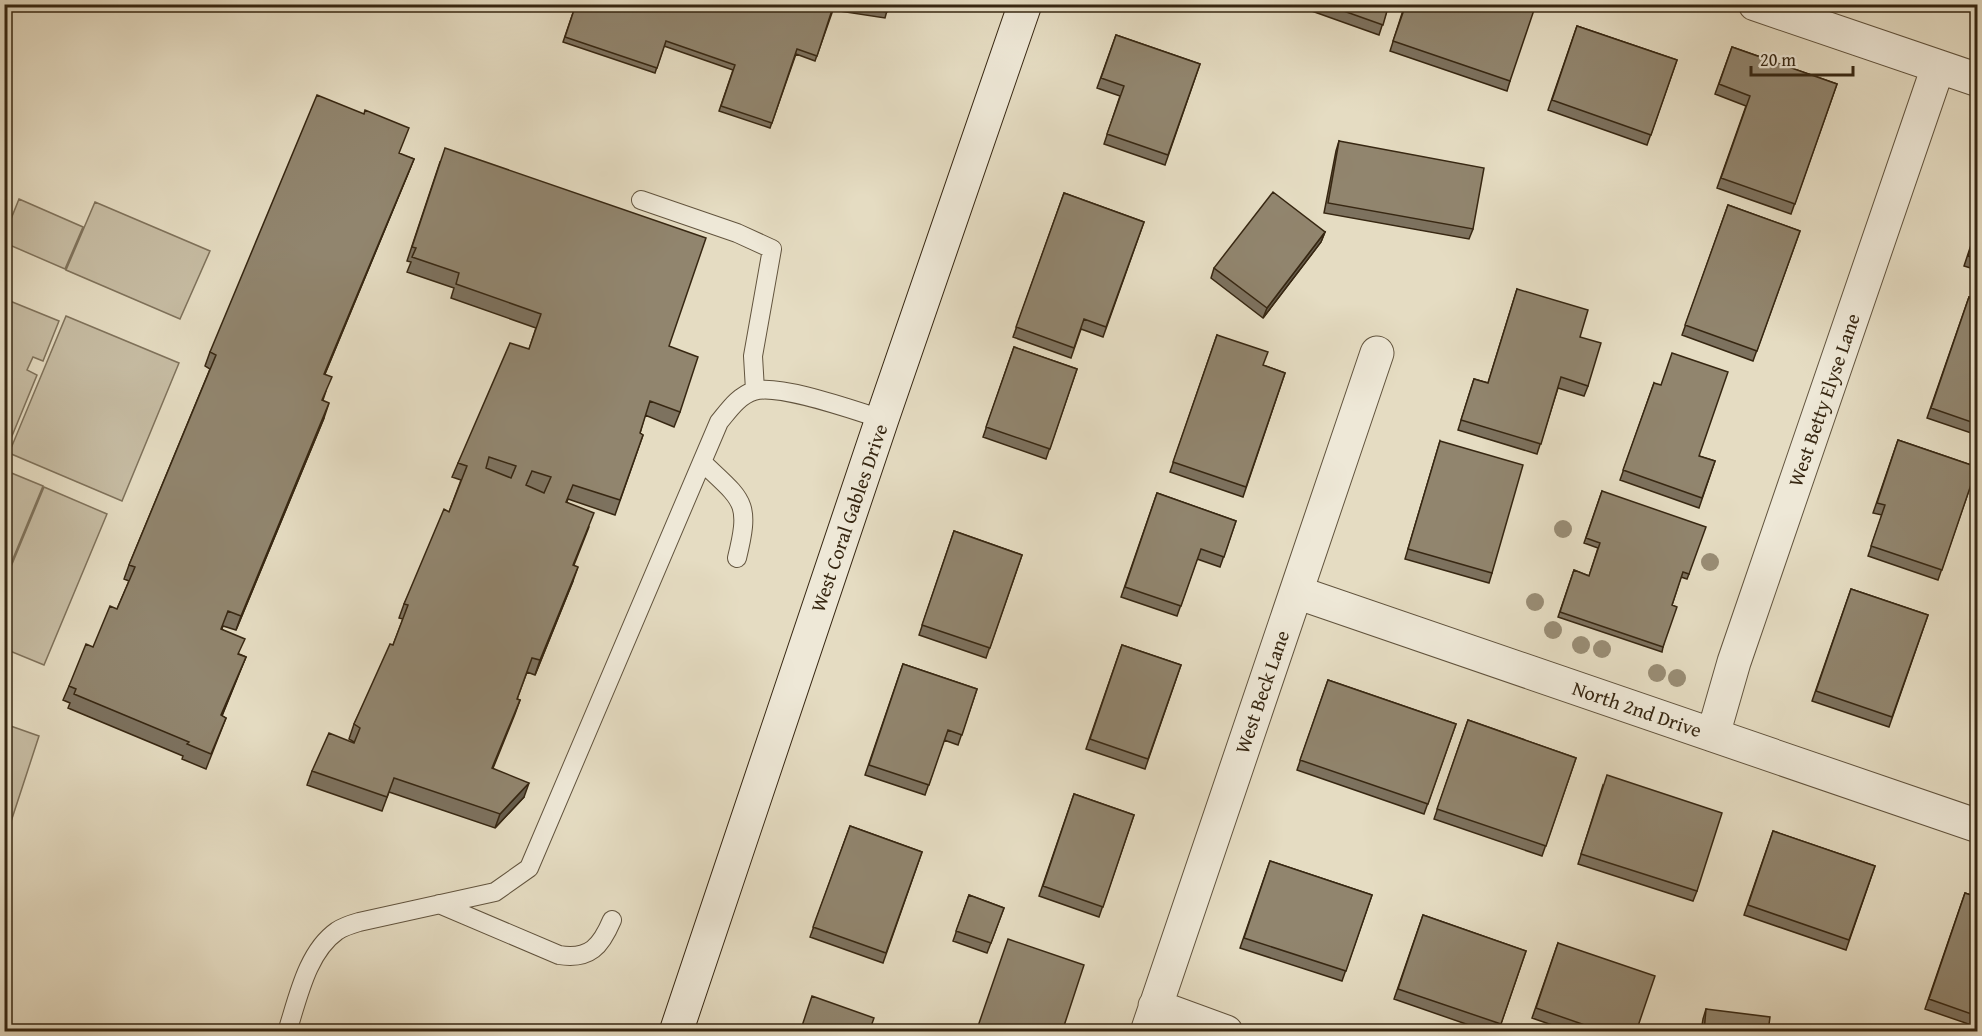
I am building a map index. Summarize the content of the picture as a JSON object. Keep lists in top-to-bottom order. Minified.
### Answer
{"streets":{"street":["West Betty Elyse Lane","West Coral Gables Drive","West Beck Lane","North 2nd Drive"]},"crossings":[["West Betty Elyse Lane","North 2nd Drive"],["West Beck Lane","North 2nd Drive"]],"scale_bar":"20 m"}
